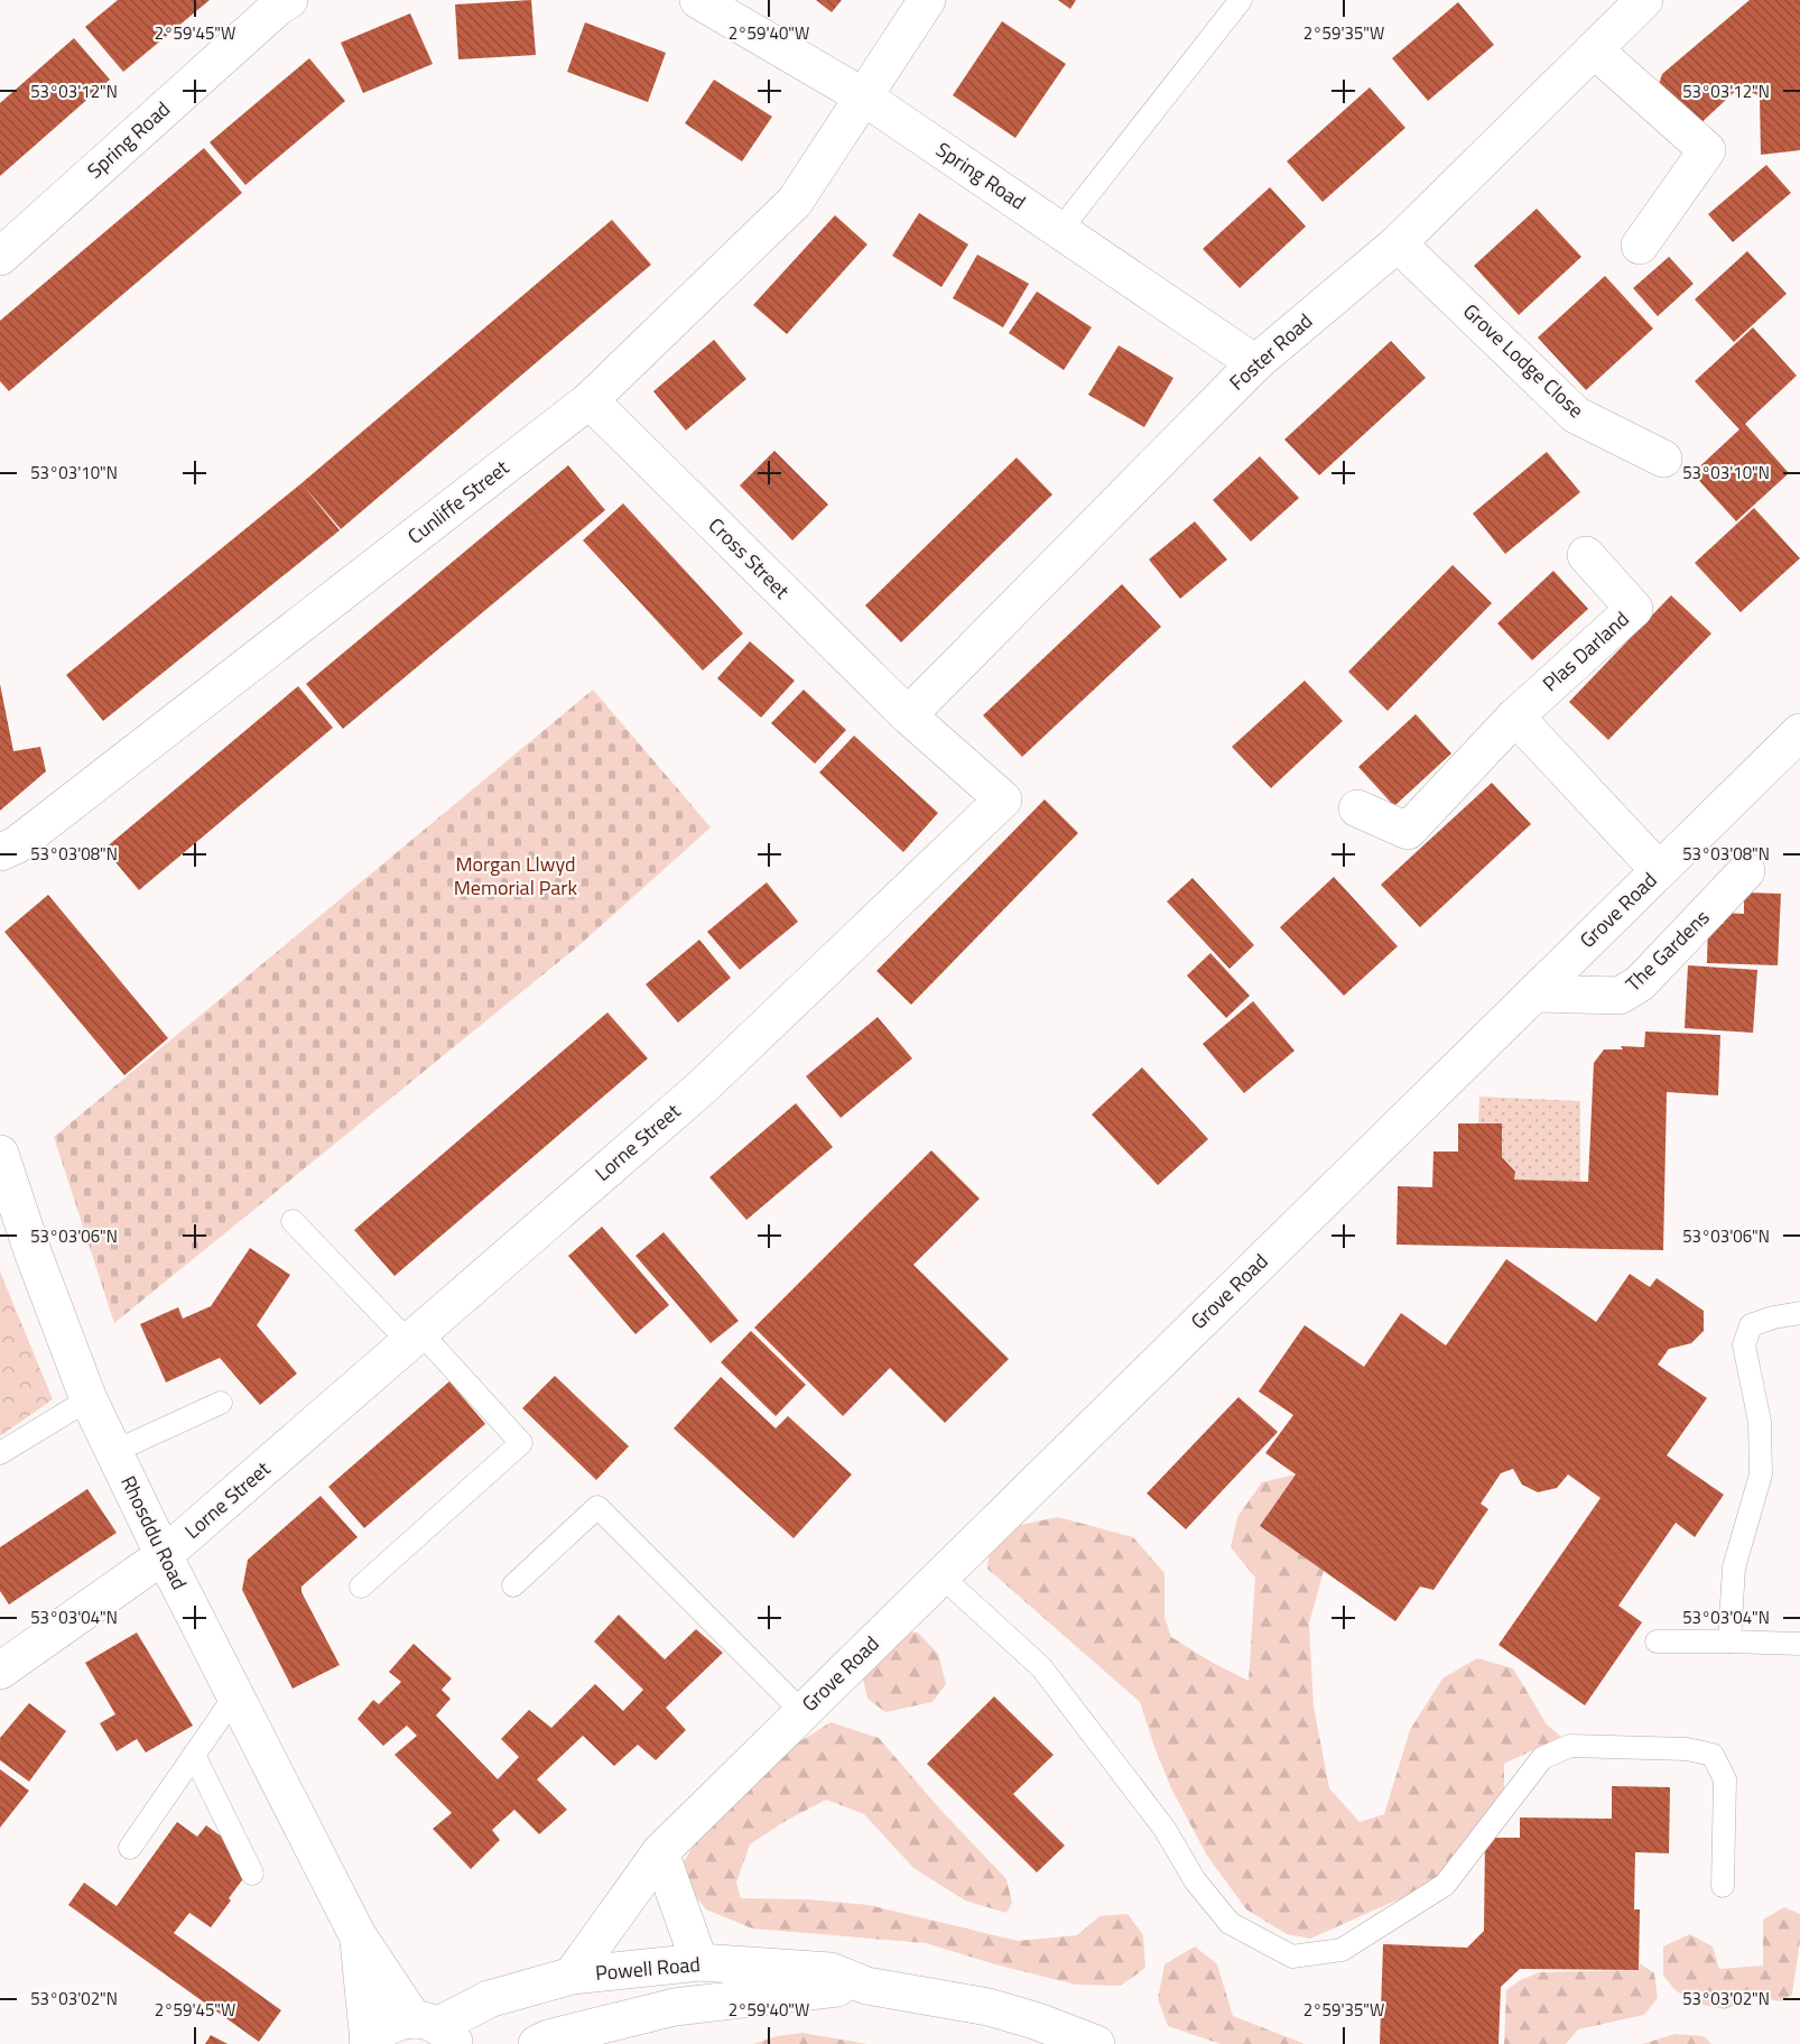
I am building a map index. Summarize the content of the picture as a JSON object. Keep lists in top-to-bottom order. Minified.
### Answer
{"streets":{"street":["Spring Road","Foster Road","Grove Lodge Close","Cunliffe Street","Cross Street","Plas Darland","Grove Road","The Gardens","Lorne Street","Rhosddu Road","Powell Road"]},"crossings":[["Spring Road","Foster Road"],["Spring Road","Cunliffe Street"],["Foster Road","Grove Lodge Close"],["Foster Road","Cross Street"],["Foster Road","Lorne Street"],["Cunliffe Street","Cross Street"],["Cross Street","Lorne Street"],["Grove Road","The Gardens"],["Grove Road","Powell Road"],["Lorne Street","Rhosddu Road"],["Rhosddu Road","Powell Road"]],"parks":["Morgan Llwyd Memorial Park"],"coordinates":["2°59'45\"W","2°59'40\"W","2°59'35\"W","53°03'12\"N","53°03'10\"N","53°03'08\"N","53°03'06\"N","53°03'04\"N","53°03'02\"N"]}
